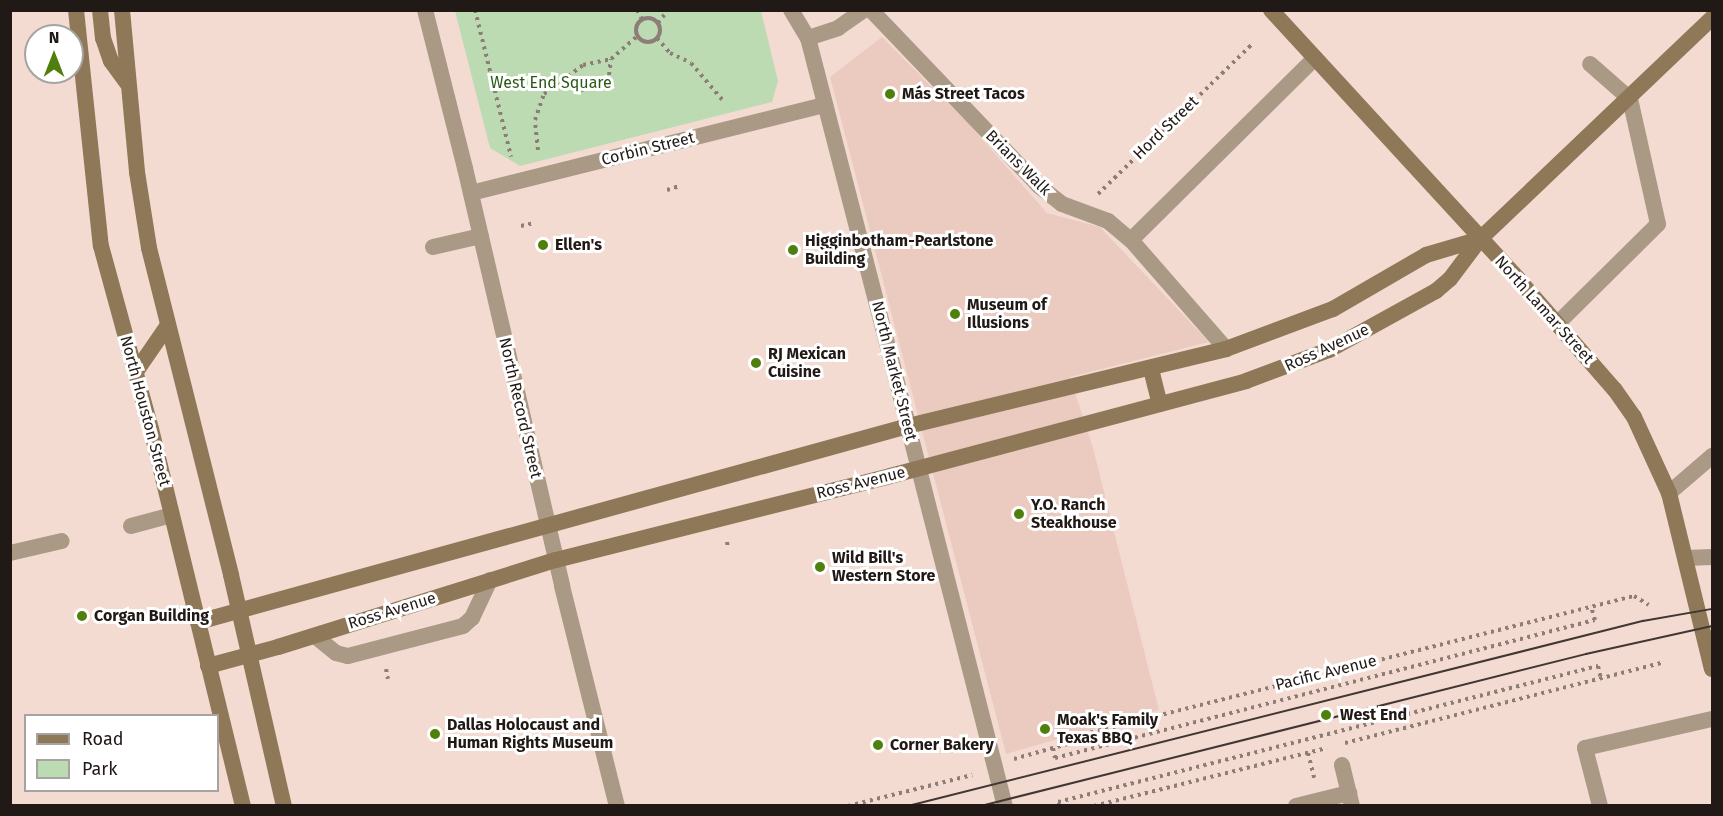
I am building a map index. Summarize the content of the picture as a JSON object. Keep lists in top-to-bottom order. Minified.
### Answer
{"streets":{"main road":["North Lamar Street","Ross Avenue","North Houston Street"],"street":["Corbin Street","Brians Walk","North Market Street","North Record Street"],"path":["Hord Street","Pacific Avenue"]},"crossings":[["Hord Street","Brians Walk"],["Corbin Street","North Market Street"],["Corbin Street","North Record Street"],["Brians Walk","Ross Avenue"],["North Lamar Street","Ross Avenue"],["Ross Avenue","North Market Street"],["Ross Avenue","North Record Street"],["Ross Avenue","North Houston Street"]],"parks":["West End Square"],"places":["Más Street Tacos","Ellen's","Higginbotham-Pearlstone Building","Museum of Illusions","RJ Mexican Cuisine","Y.O. Ranch Steakhouse","Wild Bill's Western Store","Corgan Building","West End","Moak's Family Texas BBQ","Dallas Holocaust and Human Rights Museum","Corner Bakery"],"legend":["Road","Park"],"north":"top"}
